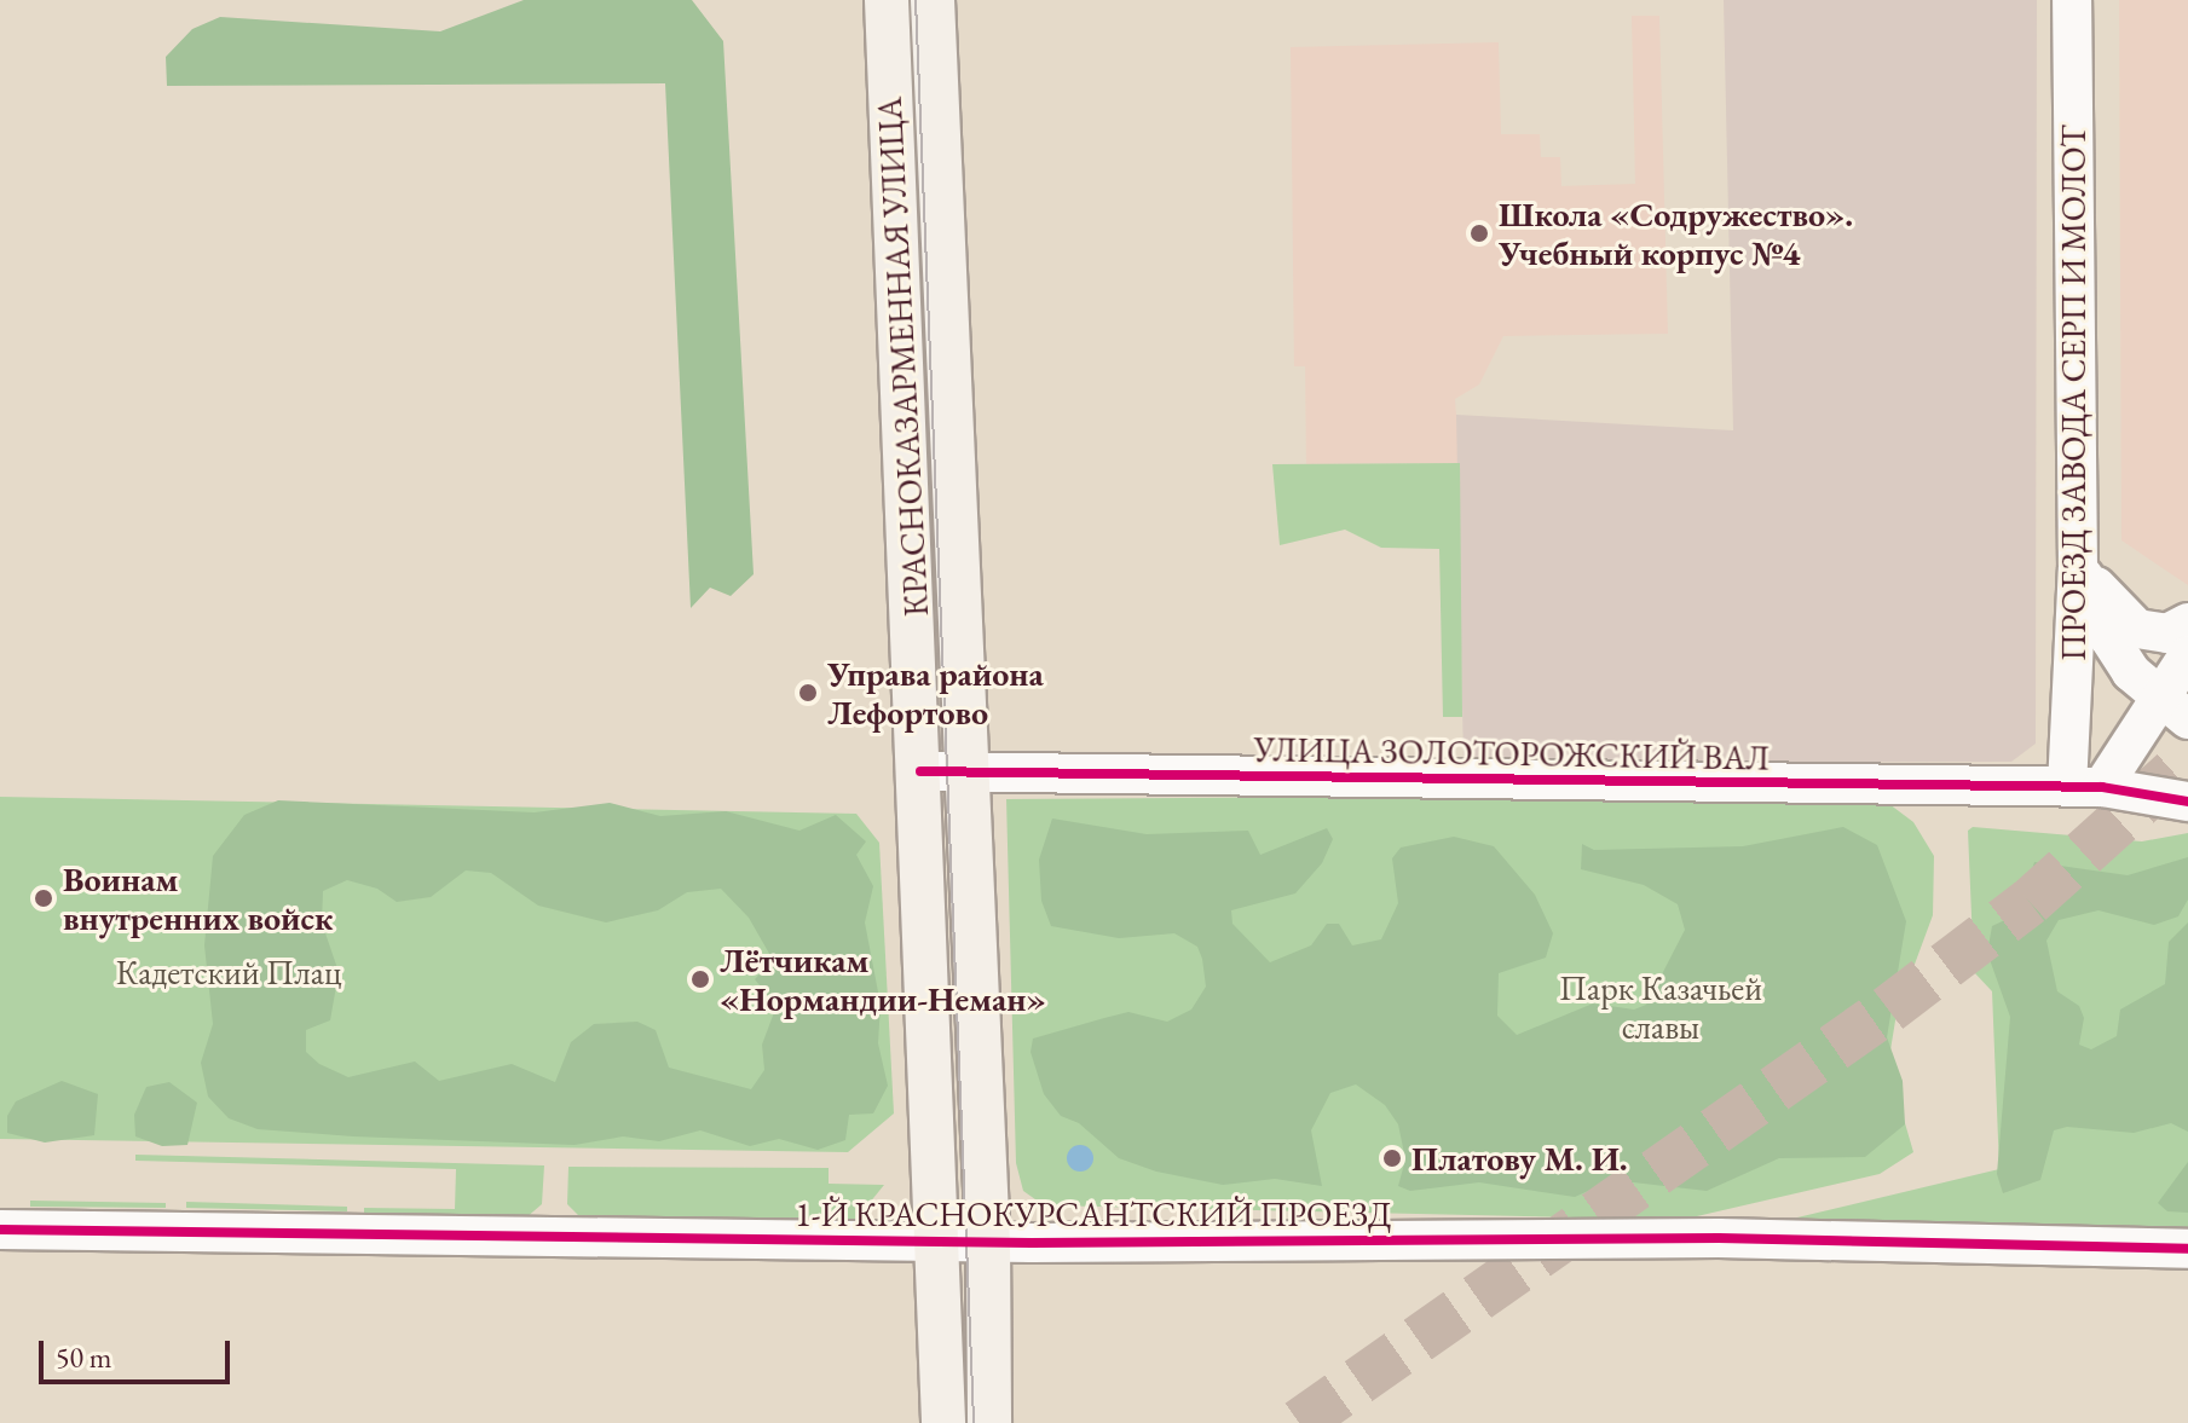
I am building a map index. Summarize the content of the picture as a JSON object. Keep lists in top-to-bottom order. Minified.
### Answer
{"streets":{"main road":["КРАСНОКАЗАРМЕННАЯ УЛИЦА"],"street":["ПРОЕЗД ЗАВОДА СЕРП И МОЛОТ","УЛИЦА ЗОЛОТОРОЖСКИЙ ВАЛ","1-Й КРАСНОКУРСАНТСКИЙ ПРОЕЗД"]},"crossings":[["КРАСНОКАЗАРМЕННАЯ УЛИЦА","УЛИЦА ЗОЛОТОРОЖСКИЙ ВАЛ"],["КРАСНОКАЗАРМЕННАЯ УЛИЦА","1-Й КРАСНОКУРСАНТСКИЙ ПРОЕЗД"],["ПРОЕЗД ЗАВОДА СЕРП И МОЛОТ","УЛИЦА ЗОЛОТОРОЖСКИЙ ВАЛ"]],"parks":["Кадетский Плац","Парк Казачьей славы"],"places":["Школа «Содружество». Учебный корпус №4","Управа района Лефортово","Воинам внутренних войск","Лётчикам «Нормандии-Неман»","Платову М. И."],"scale_bar":"50 m"}
